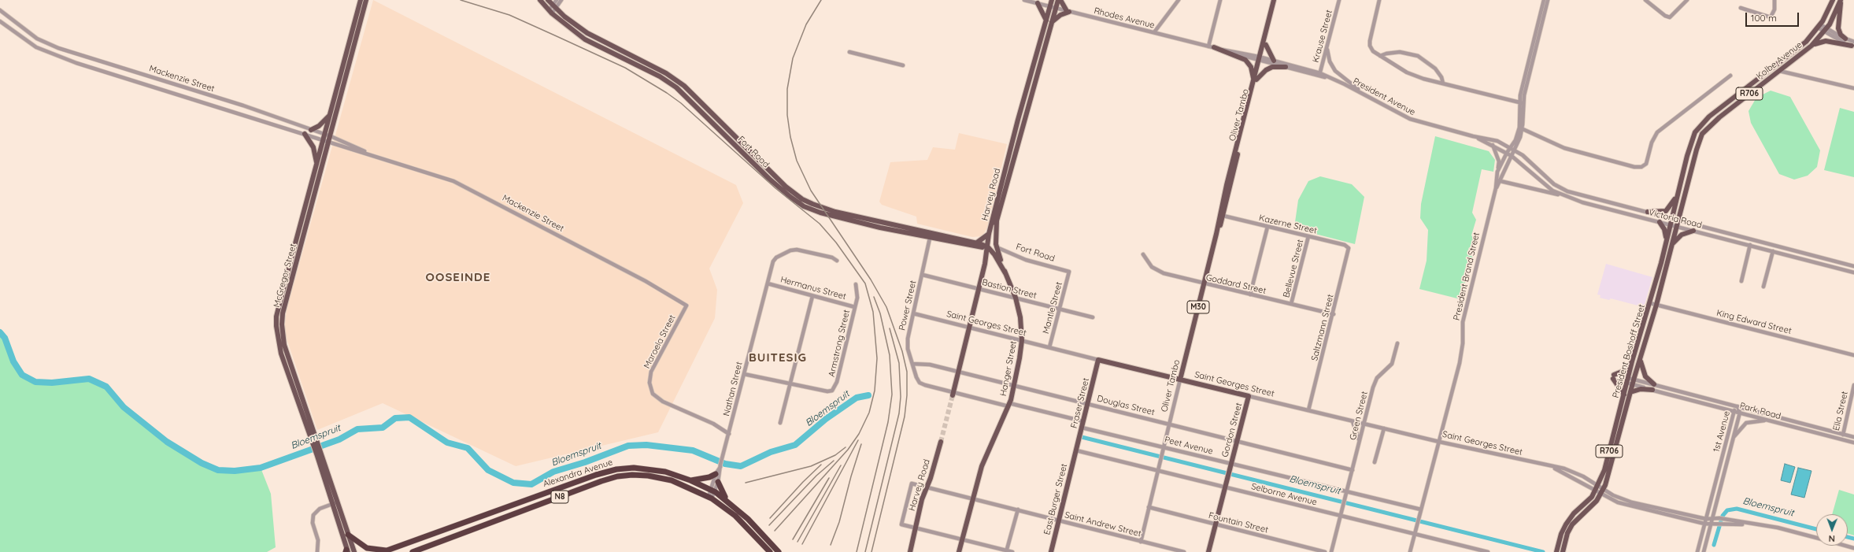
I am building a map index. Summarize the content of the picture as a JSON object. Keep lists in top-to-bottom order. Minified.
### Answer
{"streets":{"highway":["Alexandra Avenue","N8"],"main road":["Kolbe Avenue","R706","Oliver Tambo","Fort Road","Harvey Road","McGregor Street","M30","Saint Georges Street","President Boshoff Street","Hanger Street","Fraser Street","Gordon Street","East Burger Street"],"street":["Rhodes Avenue","Krause Street","Mackenzie Street","President Avenue","Victoria Road","Kazerne Street","Bellevue Street","President Brand Street","Goddard Street","Hermanus Street","Bastion Street","Power Street","Mantle Street","King Edward Street","Saltzmann Street","Maroela Street","Armstrong Street","Nathan Street","Douglas Street","Park Road","Ella Street","Green Street","1st Avenue","Peet Avenue","Selborne Avenue","Fountain Street","Saint Andrew Street"]},"crossings":[["Rhodes Avenue","President Avenue"],["Rhodes Avenue","Oliver Tambo"],["Rhodes Avenue","Harvey Road"],["Krause Street","President Avenue"],["Kolbe Avenue","Victoria Road"],["Kolbe Avenue","President Boshoff Street"],["Mackenzie Street","McGregor Street"],["Mackenzie Street","Maroela Street"],["R706","Saint Georges Street"],["R706","President Boshoff Street"],["President Avenue","Oliver Tambo"],["President Avenue","Victoria Road"],["President Avenue","President Brand Street"],["Oliver Tambo","Kazerne Street"],["Oliver Tambo","Goddard Street"],["Oliver Tambo","Saint Georges Street"],["Oliver Tambo","Douglas Street"],["Oliver Tambo","Peet Avenue"],["Oliver Tambo","Selborne Avenue"],["Oliver Tambo","Fountain Street"],["Oliver Tambo","Saint Andrew Street"],["Fort Road","Harvey Road"],["Fort Road","Power Street"],["Fort Road","Mantle Street"],["Fort Road","Hanger Street"],["Harvey Road","Bastion Street"],["Harvey Road","Power Street"],["Harvey Road","Saint Georges Street"],["Harvey Road","Hanger Street"],["Harvey Road","Douglas Street"],["Harvey Road","Saint Andrew Street"],["Victoria Road","President Brand Street"],["Victoria Road","President Boshoff Street"],["Kazerne Street","Bellevue Street"],["Kazerne Street","Saltzmann Street"],["Bellevue Street","Goddard Street"],["President Brand Street","Saint Georges Street"],["President Brand Street","Peet Avenue"],["President Brand Street","Selborne Avenue"],["Goddard Street","Saltzmann Street"],["Hermanus Street","Armstrong Street"],["Hermanus Street","Nathan Street"],["Bastion Street","Power Street"],["Bastion Street","Mantle Street"],["Bastion Street","Hanger Street"],["Power Street","Saint Georges Street"],["Power Street","Douglas Street"],["Mantle Street","Saint Georges Street"],["King Edward Street","President Boshoff Street"],["Saint Georges Street","Saltzmann Street"],["Saint Georges Street","President Boshoff Street"],["Saint Georges Street","Hanger Street"],["Saint Georges Street","Fraser Street"],["Saint Georges Street","Green Street"],["Saint Georges Street","Gordon Street"],["Saint Georges Street","1st Avenue"],["Maroela Street","Nathan Street"],["Armstrong Street","Nathan Street"],["President Boshoff Street","Park Road"],["Hanger Street","Douglas Street"],["Hanger Street","Saint Andrew Street"],["Nathan Street","Alexandra Avenue"],["Fraser Street","Douglas Street"],["Fraser Street","Peet Avenue"],["Fraser Street","Selborne Avenue"],["Fraser Street","East Burger Street"],["Douglas Street","Green Street"],["Douglas Street","Gordon Street"],["Park Road","Ella Street"],["Park Road","1st Avenue"],["Green Street","Peet Avenue"],["Green Street","Selborne Avenue"],["Gordon Street","Peet Avenue"],["Gordon Street","Selborne Avenue"],["Gordon Street","Fountain Street"],["Selborne Avenue","East Burger Street"],["East Burger Street","Saint Andrew Street"]],"districts":["OOSEINDE","BUITESIG"],"water":["Bloemspruit"],"scale_bar":"100 m","north":"bottom"}
